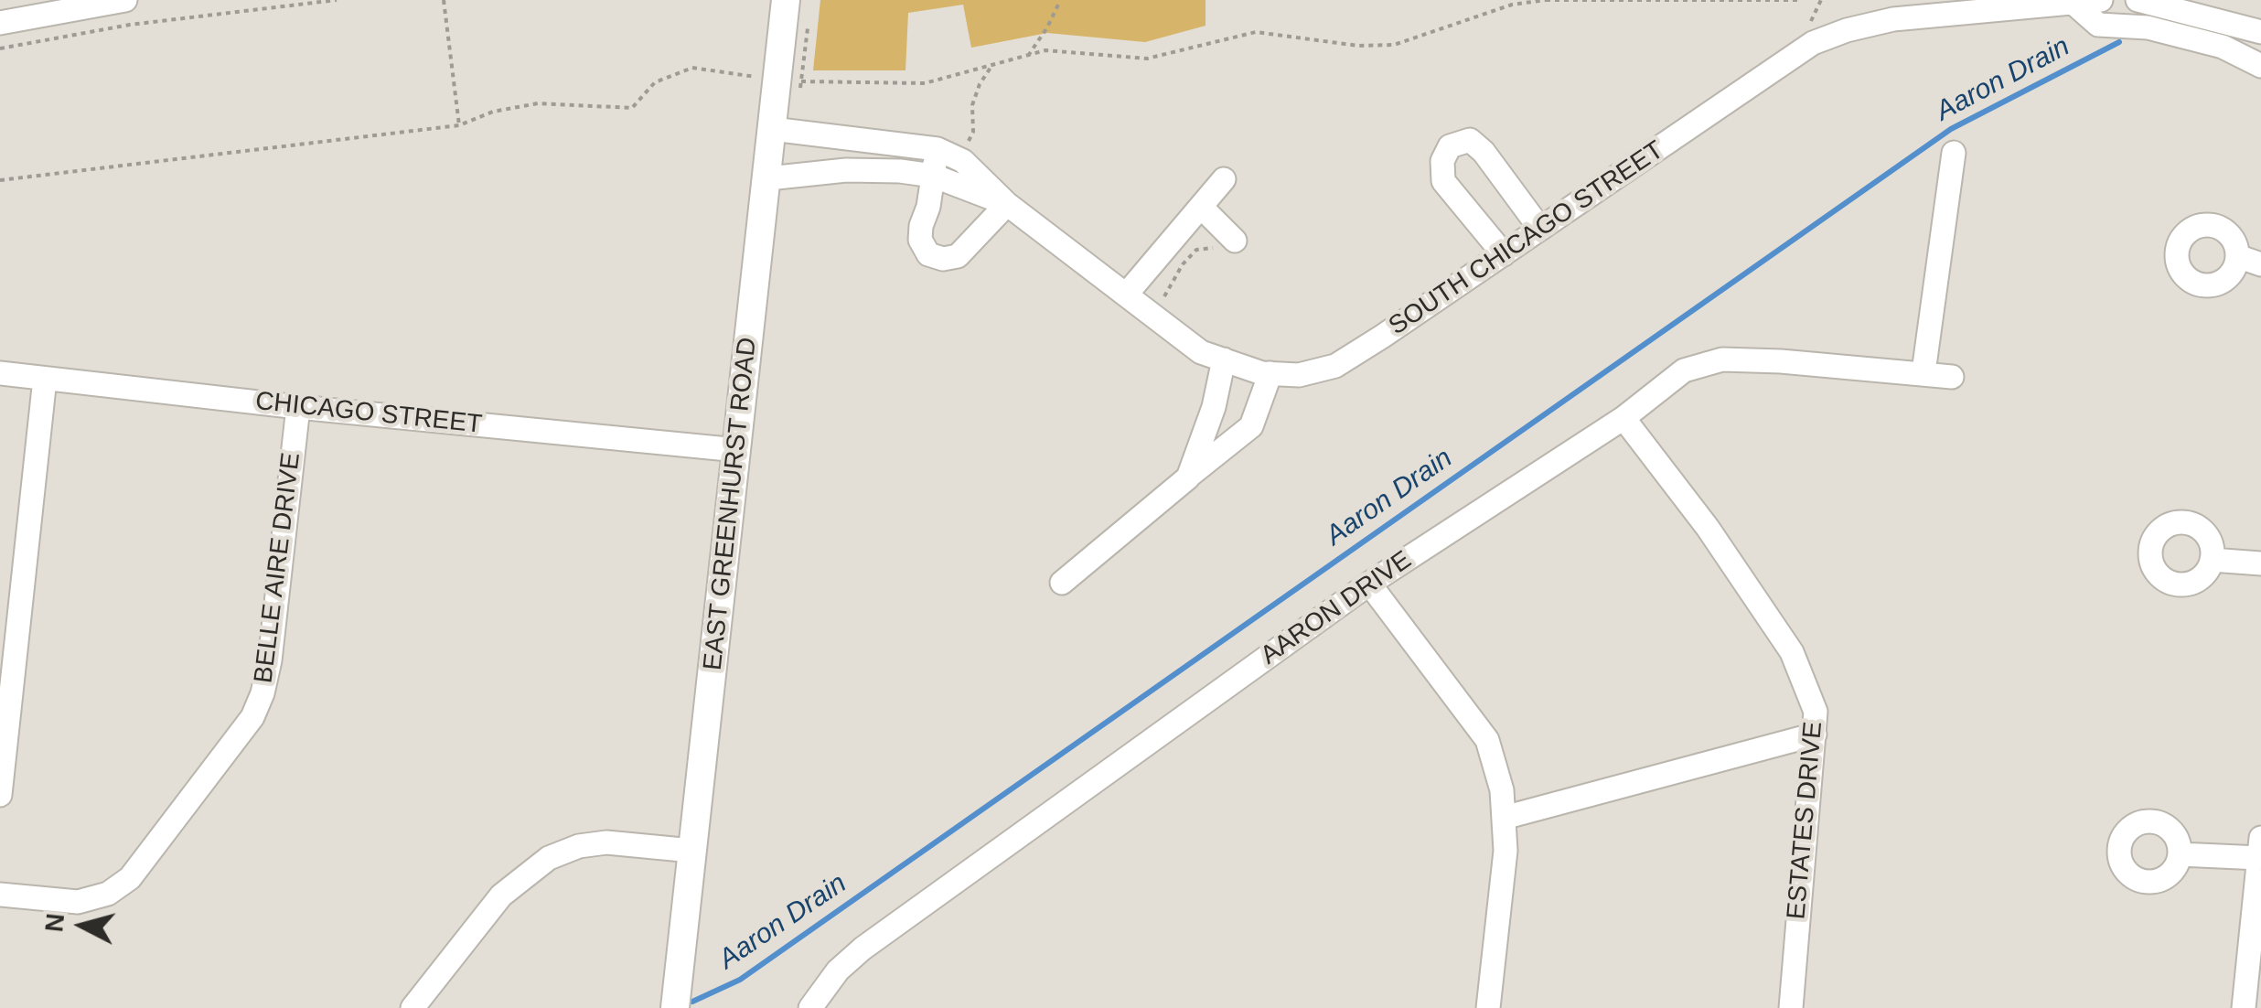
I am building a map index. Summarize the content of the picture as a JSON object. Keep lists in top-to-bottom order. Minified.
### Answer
{"streets":{"main road":["EAST GREENHURST ROAD"],"street":["SOUTH CHICAGO STREET","CHICAGO STREET","BELLE AIRE DRIVE","AARON DRIVE","ESTATES DRIVE"]},"crossings":[["SOUTH CHICAGO STREET","EAST GREENHURST ROAD"],["CHICAGO STREET","EAST GREENHURST ROAD"],["CHICAGO STREET","BELLE AIRE DRIVE"],["AARON DRIVE","ESTATES DRIVE"]],"water":["Aaron Drain"],"north":"left"}
